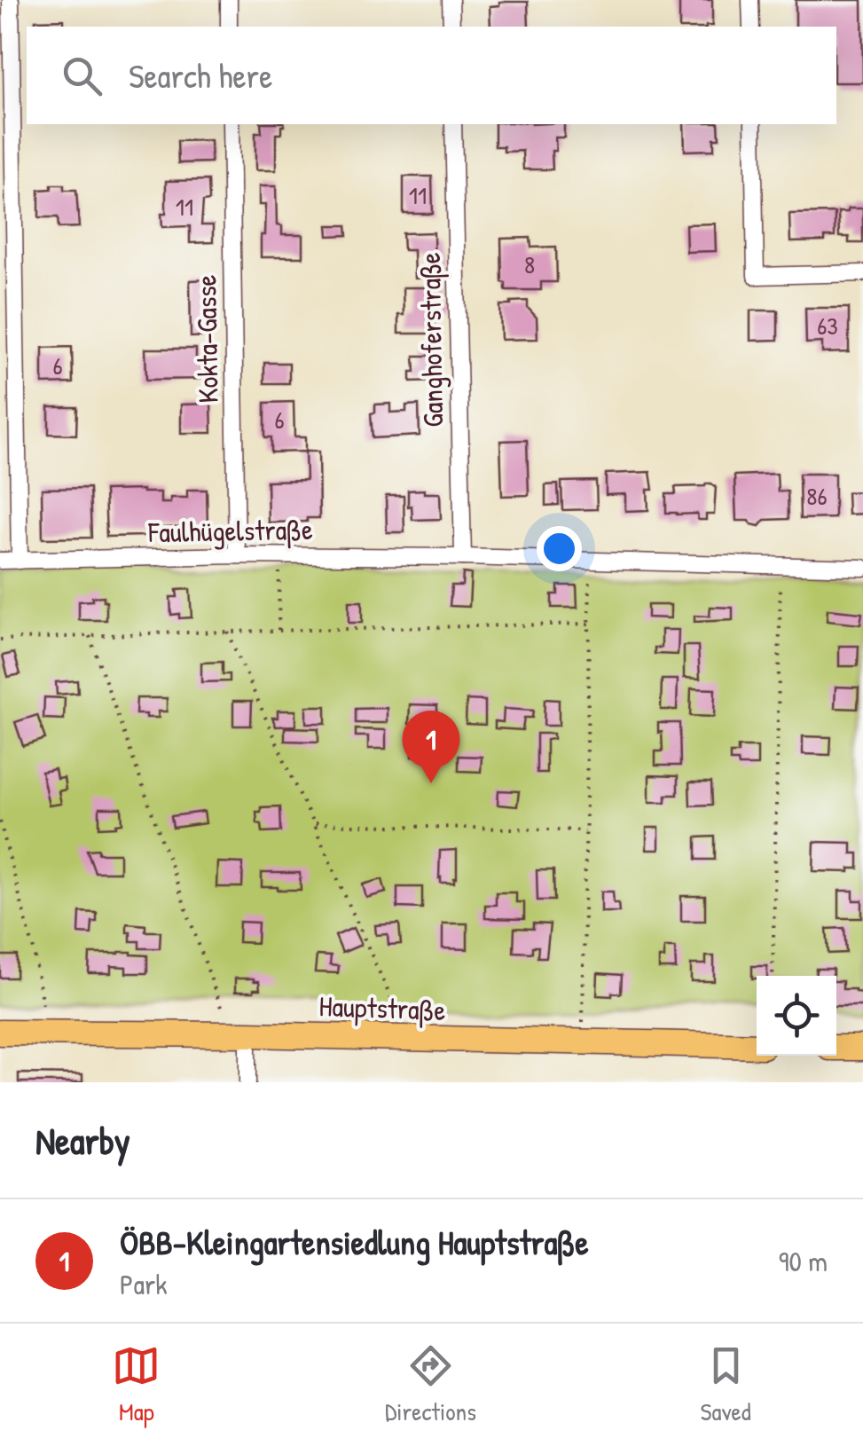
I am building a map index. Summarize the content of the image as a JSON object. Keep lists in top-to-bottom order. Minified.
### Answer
{"streets":{"main road":["Hauptstraße"],"street":["Kokta-Gasse","Ganghoferstraße","Faulhügelstraße"]},"crossings":[["Kokta-Gasse","Faulhügelstraße"],["Ganghoferstraße","Faulhügelstraße"]],"house_numbers":["11","11","8","63","6","6","86"],"page":{"search":"Search here","pins":"1","heading":"Nearby","list":[{"mark":"1","name":"ÖBB-Kleingartensiedlung Hauptstraße","note":"Park","value":"90 m"}],"nav":["Map","Directions","Saved"]}}
